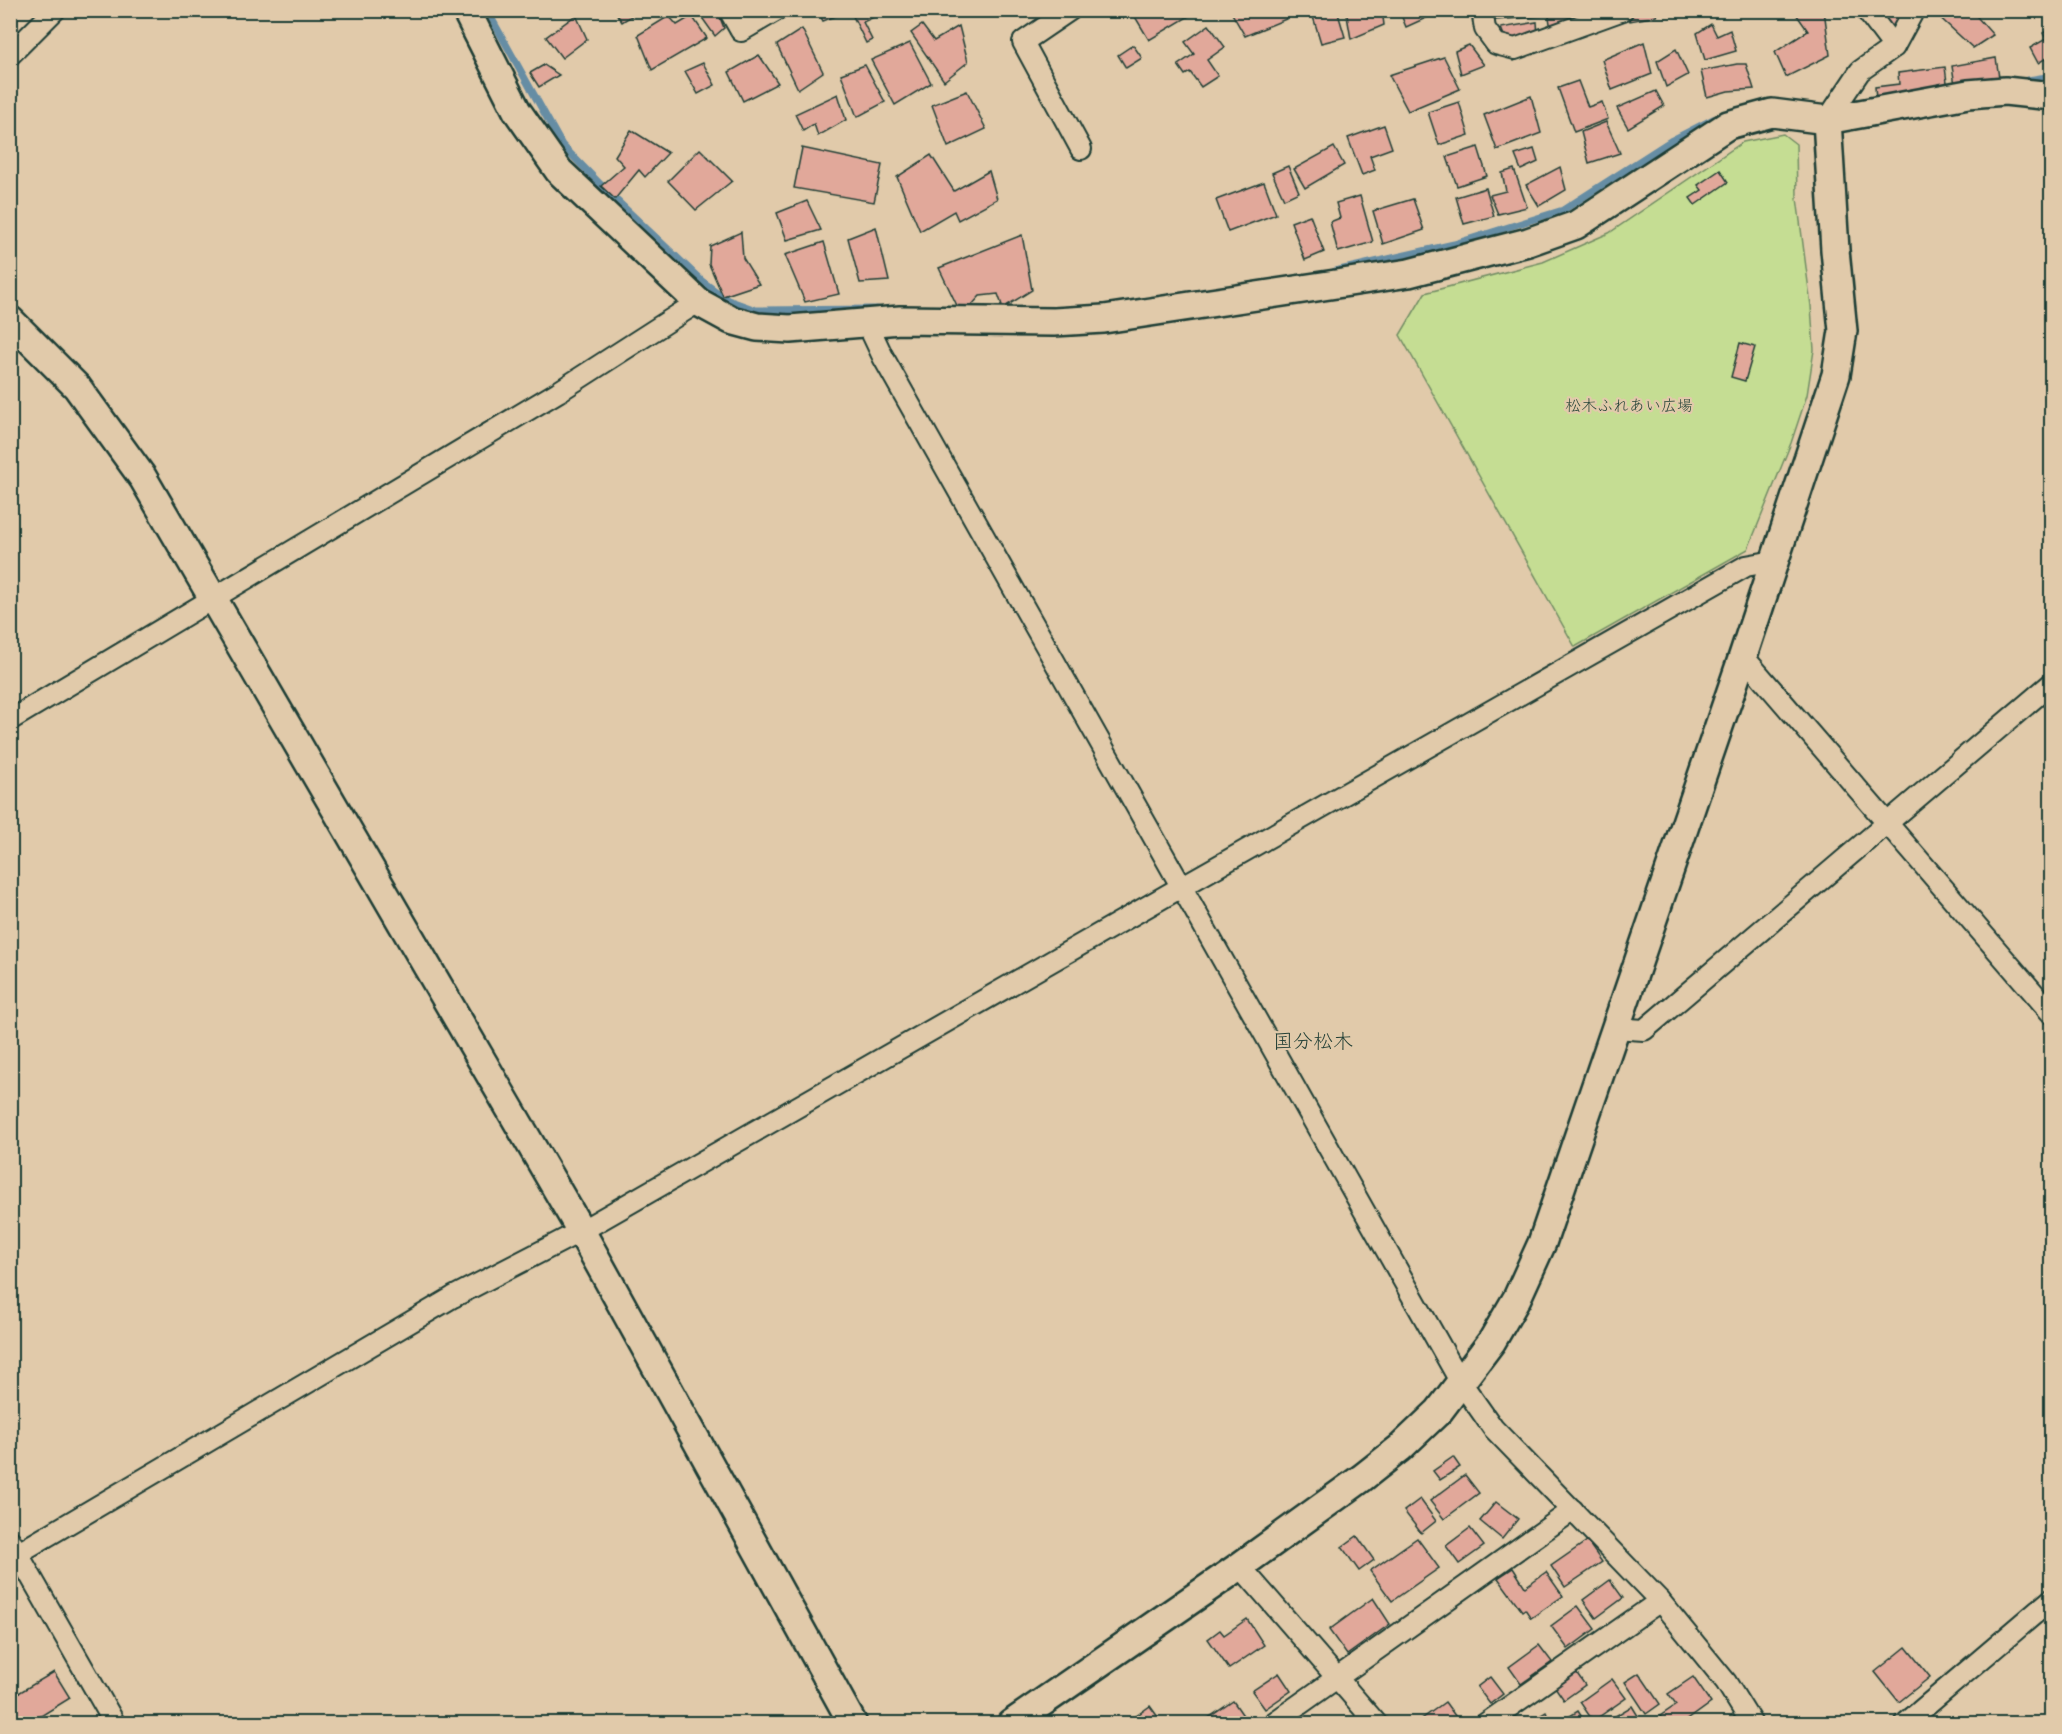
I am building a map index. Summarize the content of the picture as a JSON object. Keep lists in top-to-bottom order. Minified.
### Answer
{"districts":["国分松木"],"parks":["松木ふれあい広場"]}
